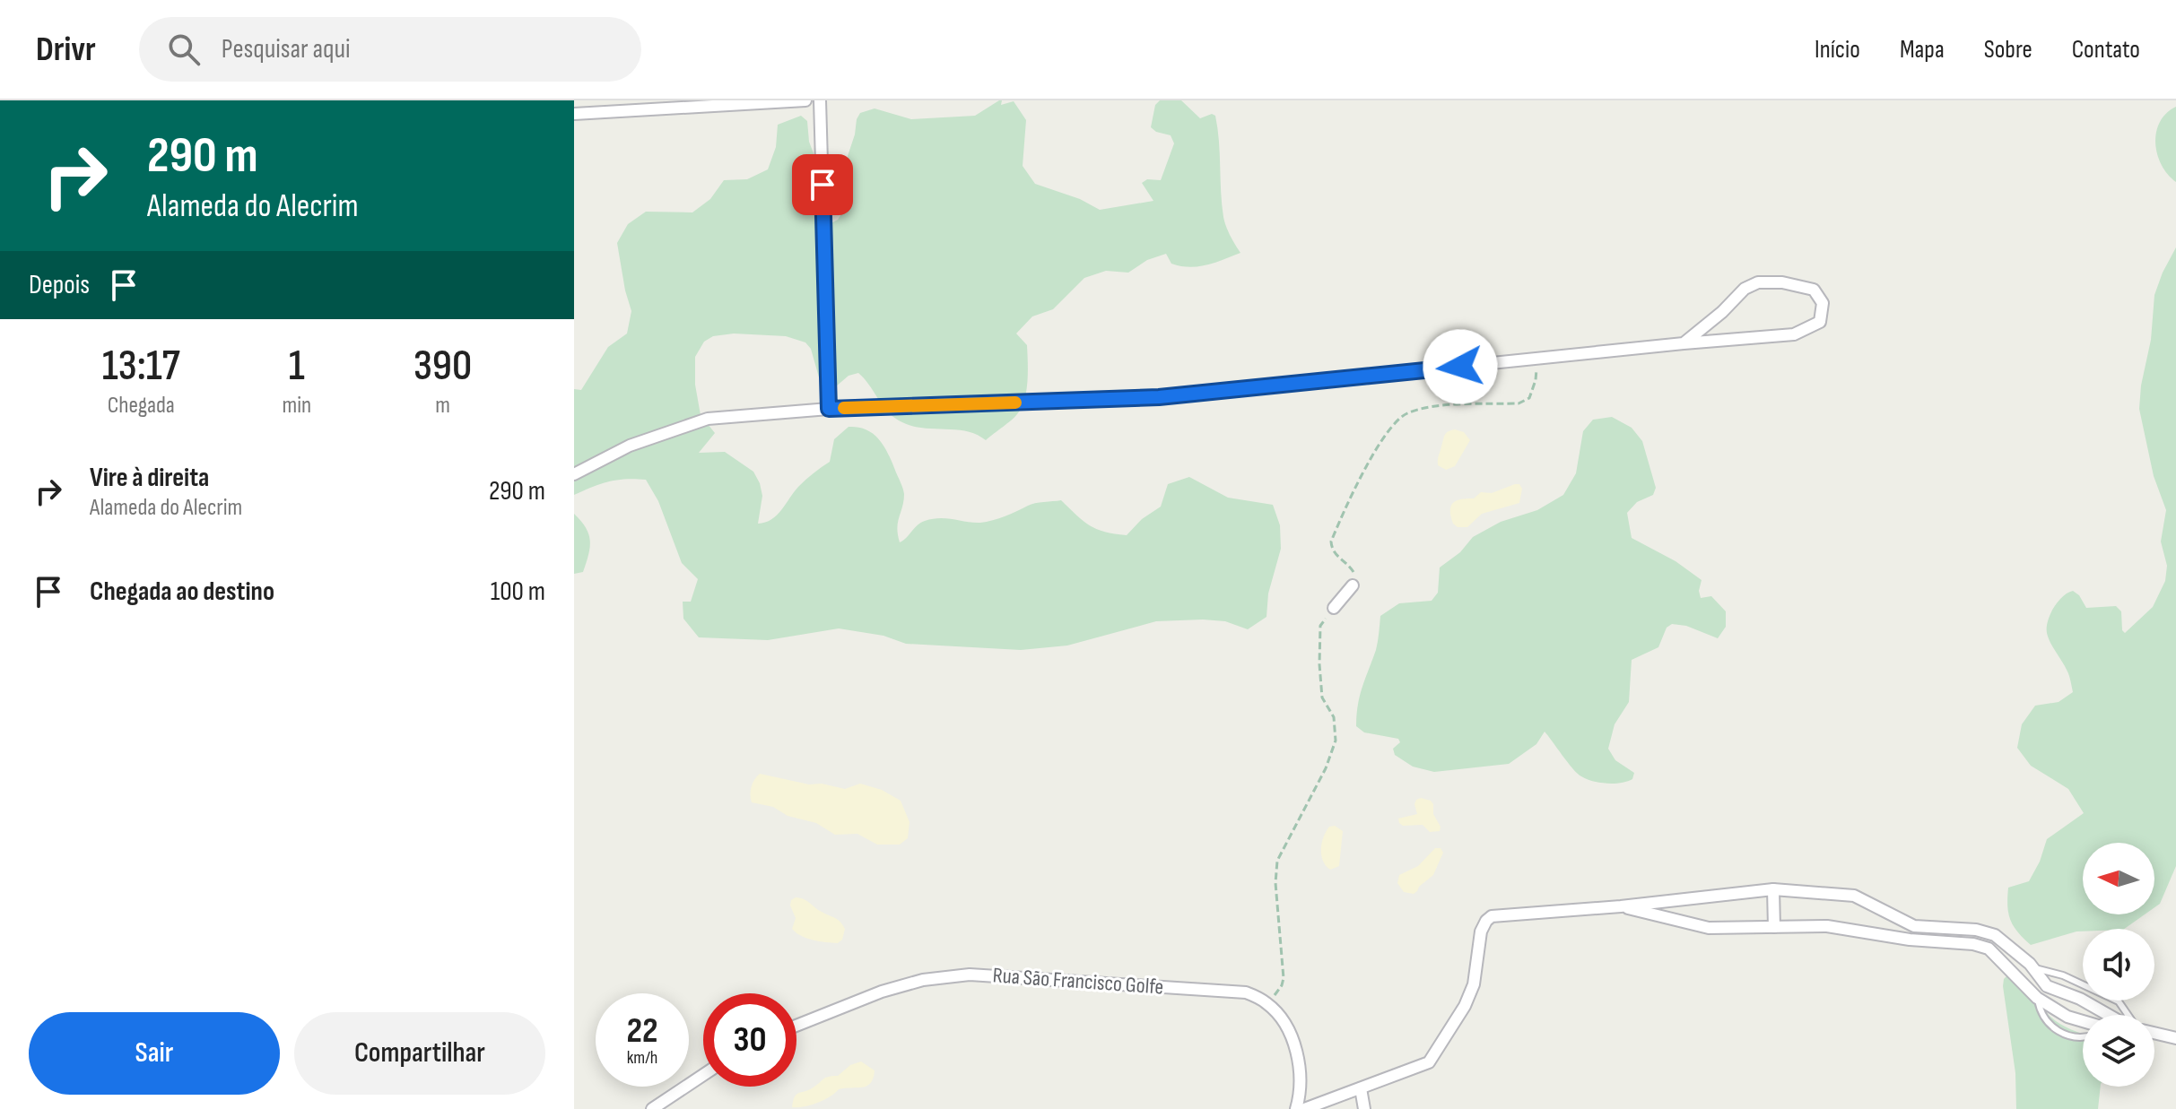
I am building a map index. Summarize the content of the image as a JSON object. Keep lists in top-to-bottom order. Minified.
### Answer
{"streets":{"street":["Rua São Francisco Golfe"]},"north":"left","page":{"header":"Drivr","search":"Pesquisar aqui","nav":["Início","Mapa","Sobre","Contato"],"turn":["290 m","Alameda do Alecrim"],"then":"Depois","eta":["13:17","Chegada","1","min","390","m"],"list":[{"name":"Vire à direita","note":"Alameda do Alecrim","value":"290 m"},{"name":"Chegada ao destino","value":"100 m"}],"speed":"22 km/h","limit":"30","buttons":["Sair","Compartilhar"]}}
